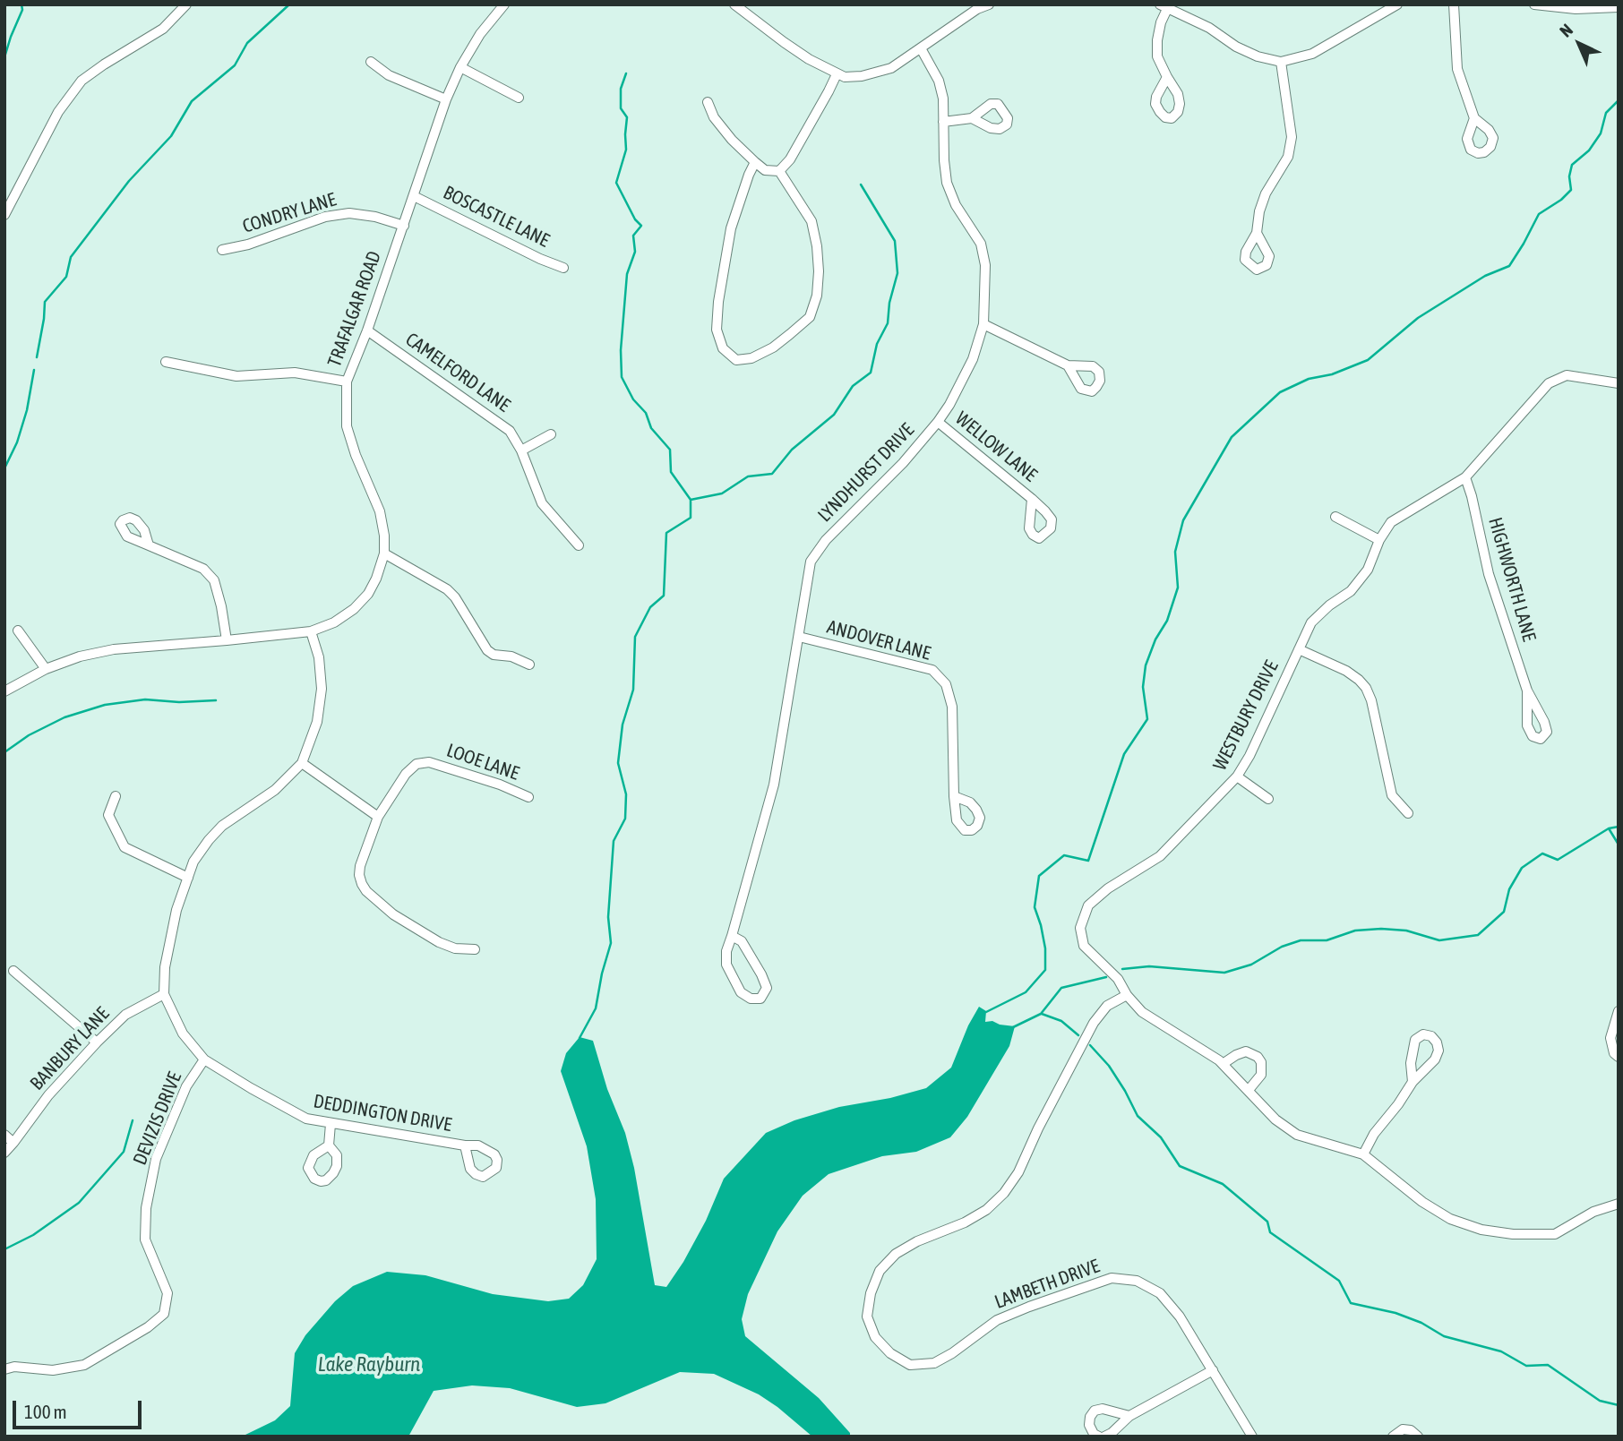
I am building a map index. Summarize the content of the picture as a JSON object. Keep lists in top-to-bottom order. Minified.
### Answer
{"streets":{"street":["CONDRY LANE","BOSCASTLE LANE","TRAFALGAR ROAD","CAMELFORD LANE","WELLOW LANE","LYNDHURST DRIVE","HIGHWORTH LANE","ANDOVER LANE","WESTBURY DRIVE","LOOE LANE","BANBURY LANE","DEDDINGTON DRIVE","DEVIZIS DRIVE","LAMBETH DRIVE"]},"crossings":[["CONDRY LANE","TRAFALGAR ROAD"],["BOSCASTLE LANE","TRAFALGAR ROAD"],["TRAFALGAR ROAD","CAMELFORD LANE"],["TRAFALGAR ROAD","DEDDINGTON DRIVE"],["WELLOW LANE","LYNDHURST DRIVE"],["LYNDHURST DRIVE","ANDOVER LANE"],["HIGHWORTH LANE","WESTBURY DRIVE"],["WESTBURY DRIVE","LAMBETH DRIVE"],["BANBURY LANE","DEDDINGTON DRIVE"],["DEDDINGTON DRIVE","DEVIZIS DRIVE"]],"water":["Lake Rayburn"],"scale_bar":"100 m","north":"top left"}
